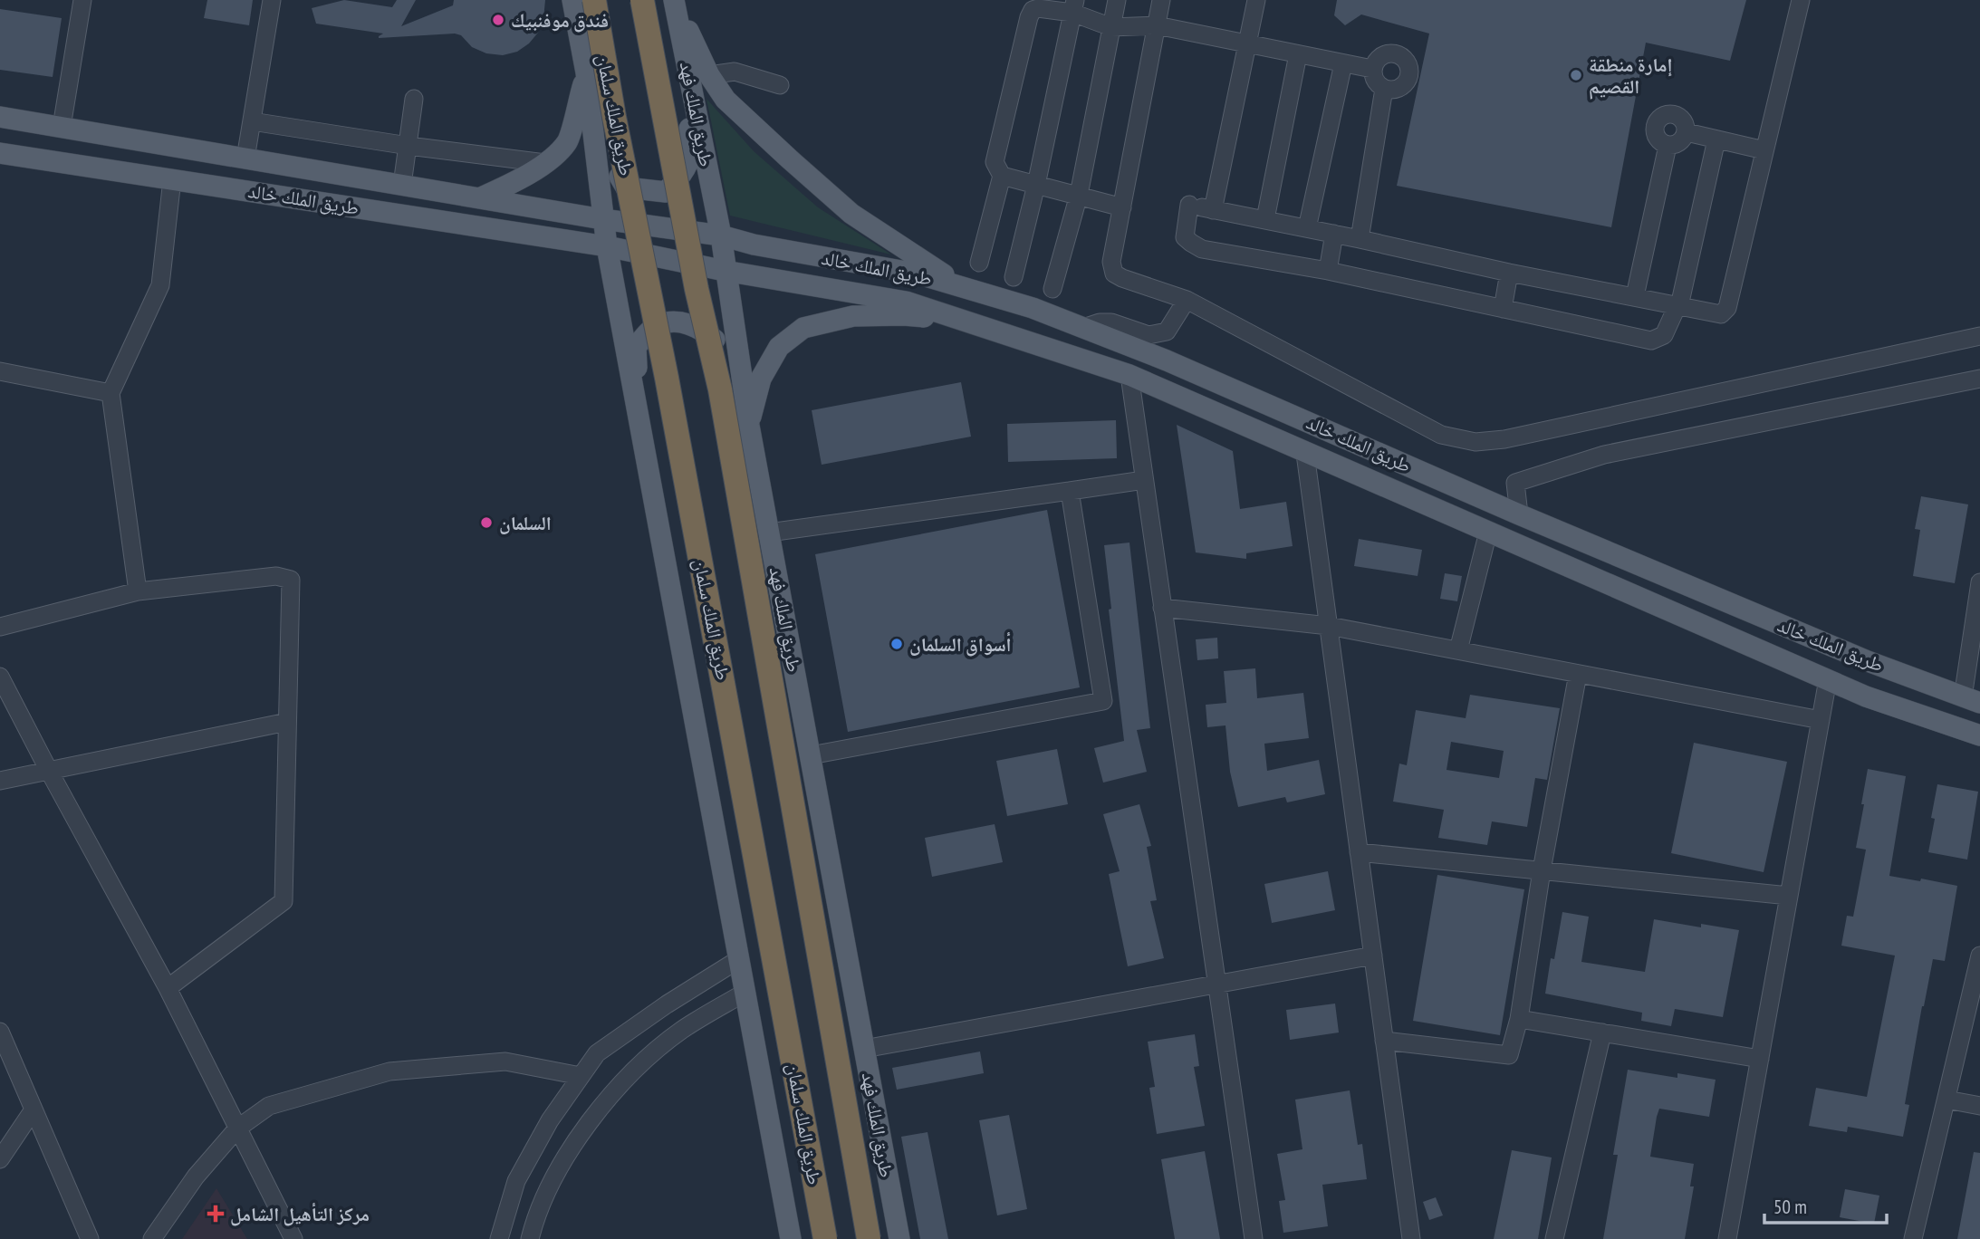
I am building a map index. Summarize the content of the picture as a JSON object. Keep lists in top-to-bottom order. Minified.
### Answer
{"streets":{"highway":["طريق الملك سلمان"],"main road":["طريق الملك فهد","طريق الملك خالد"]},"crossings":[["طريق الملك فهد","طريق الملك خالد"]],"places":{"other":["فندق موفنبيك","إمارة منطقة القصيم","السلمان","أسواق السلمان"],"health":["مركز التأهيل الشامل"]},"scale_bar":"50 m"}
